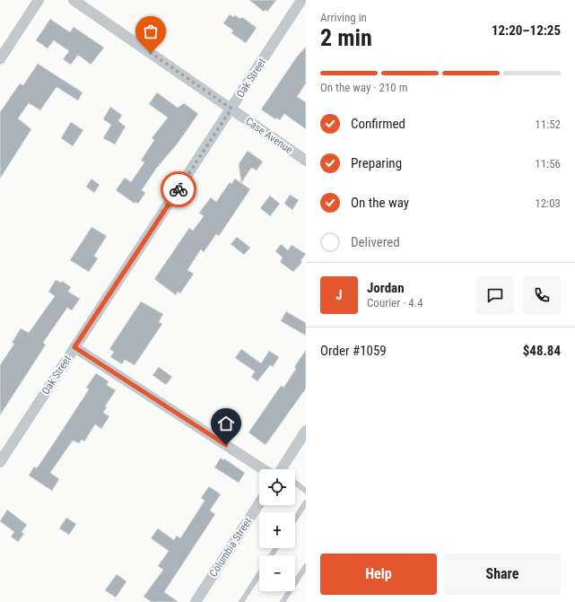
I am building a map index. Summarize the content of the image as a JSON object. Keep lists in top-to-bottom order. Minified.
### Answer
{"streets":{"street":["Oak Street","Case Avenue","Columbia Street"]},"crossings":[["Oak Street","Case Avenue"]],"page":{"heading":["2 min","Arriving in","12:20–12:25"],"panel":["Jordan","Courier · 4.4","Order #1059","$48.84"],"bar":"On the way · 210 m","list":[["Confirmed","11:52"],["Preparing","11:56"],["On the way","12:03"],"Delivered"],"round":"J","map_buttons":["+","−"],"buttons":["Help","Share"]}}
